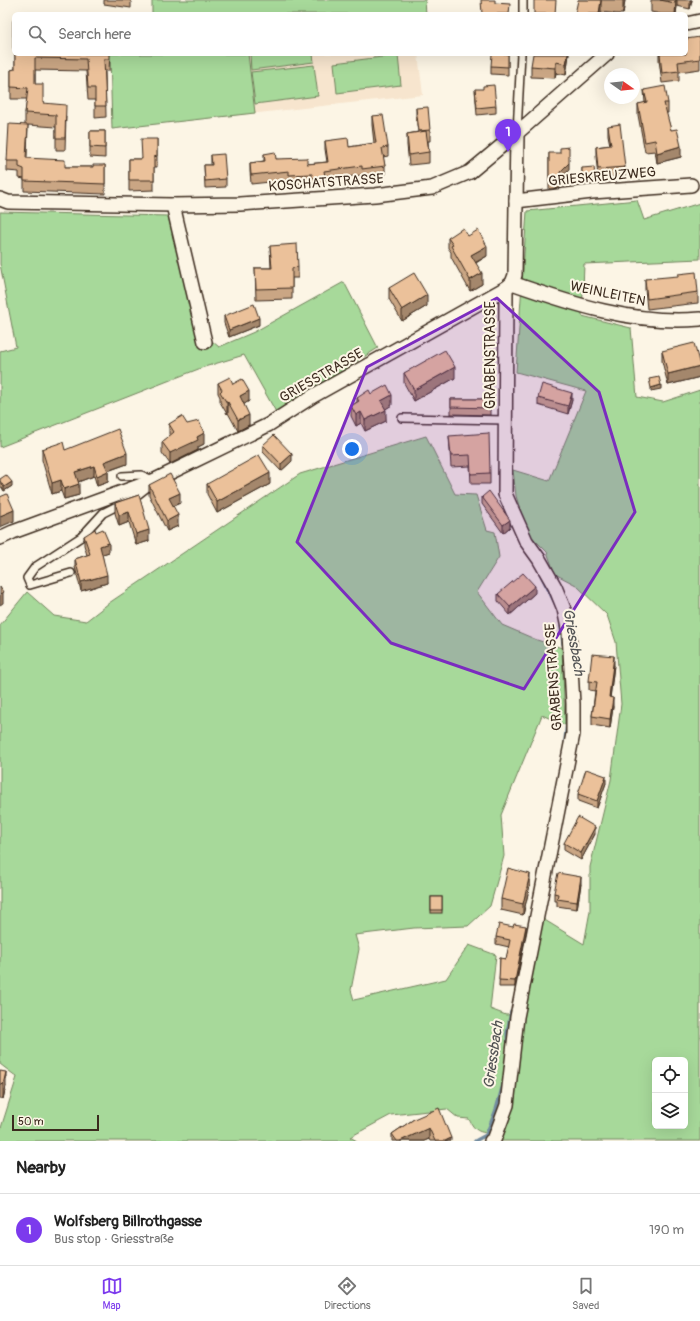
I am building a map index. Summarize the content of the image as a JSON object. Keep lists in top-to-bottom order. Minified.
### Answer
{"streets":{"street":["GRIESKREUZWEG","KOSCHATSTRASSE","WEINLEITEN","GRABENSTRASSE","GRIESSTRASSE"]},"crossings":[["WEINLEITEN","GRABENSTRASSE"],["WEINLEITEN","GRIESSTRASSE"],["GRABENSTRASSE","GRIESSTRASSE"]],"water":["Griessbach"],"scale_bar":"50 m","north":"right","page":{"search":"Search here","pins":"1","scale":"50 m","heading":"Nearby","list":[{"mark":"1","name":"Wolfsberg Billrothgasse","note":"Bus stop · Griesstraße","value":"190 m"}],"nav":["Map","Directions","Saved"]}}
